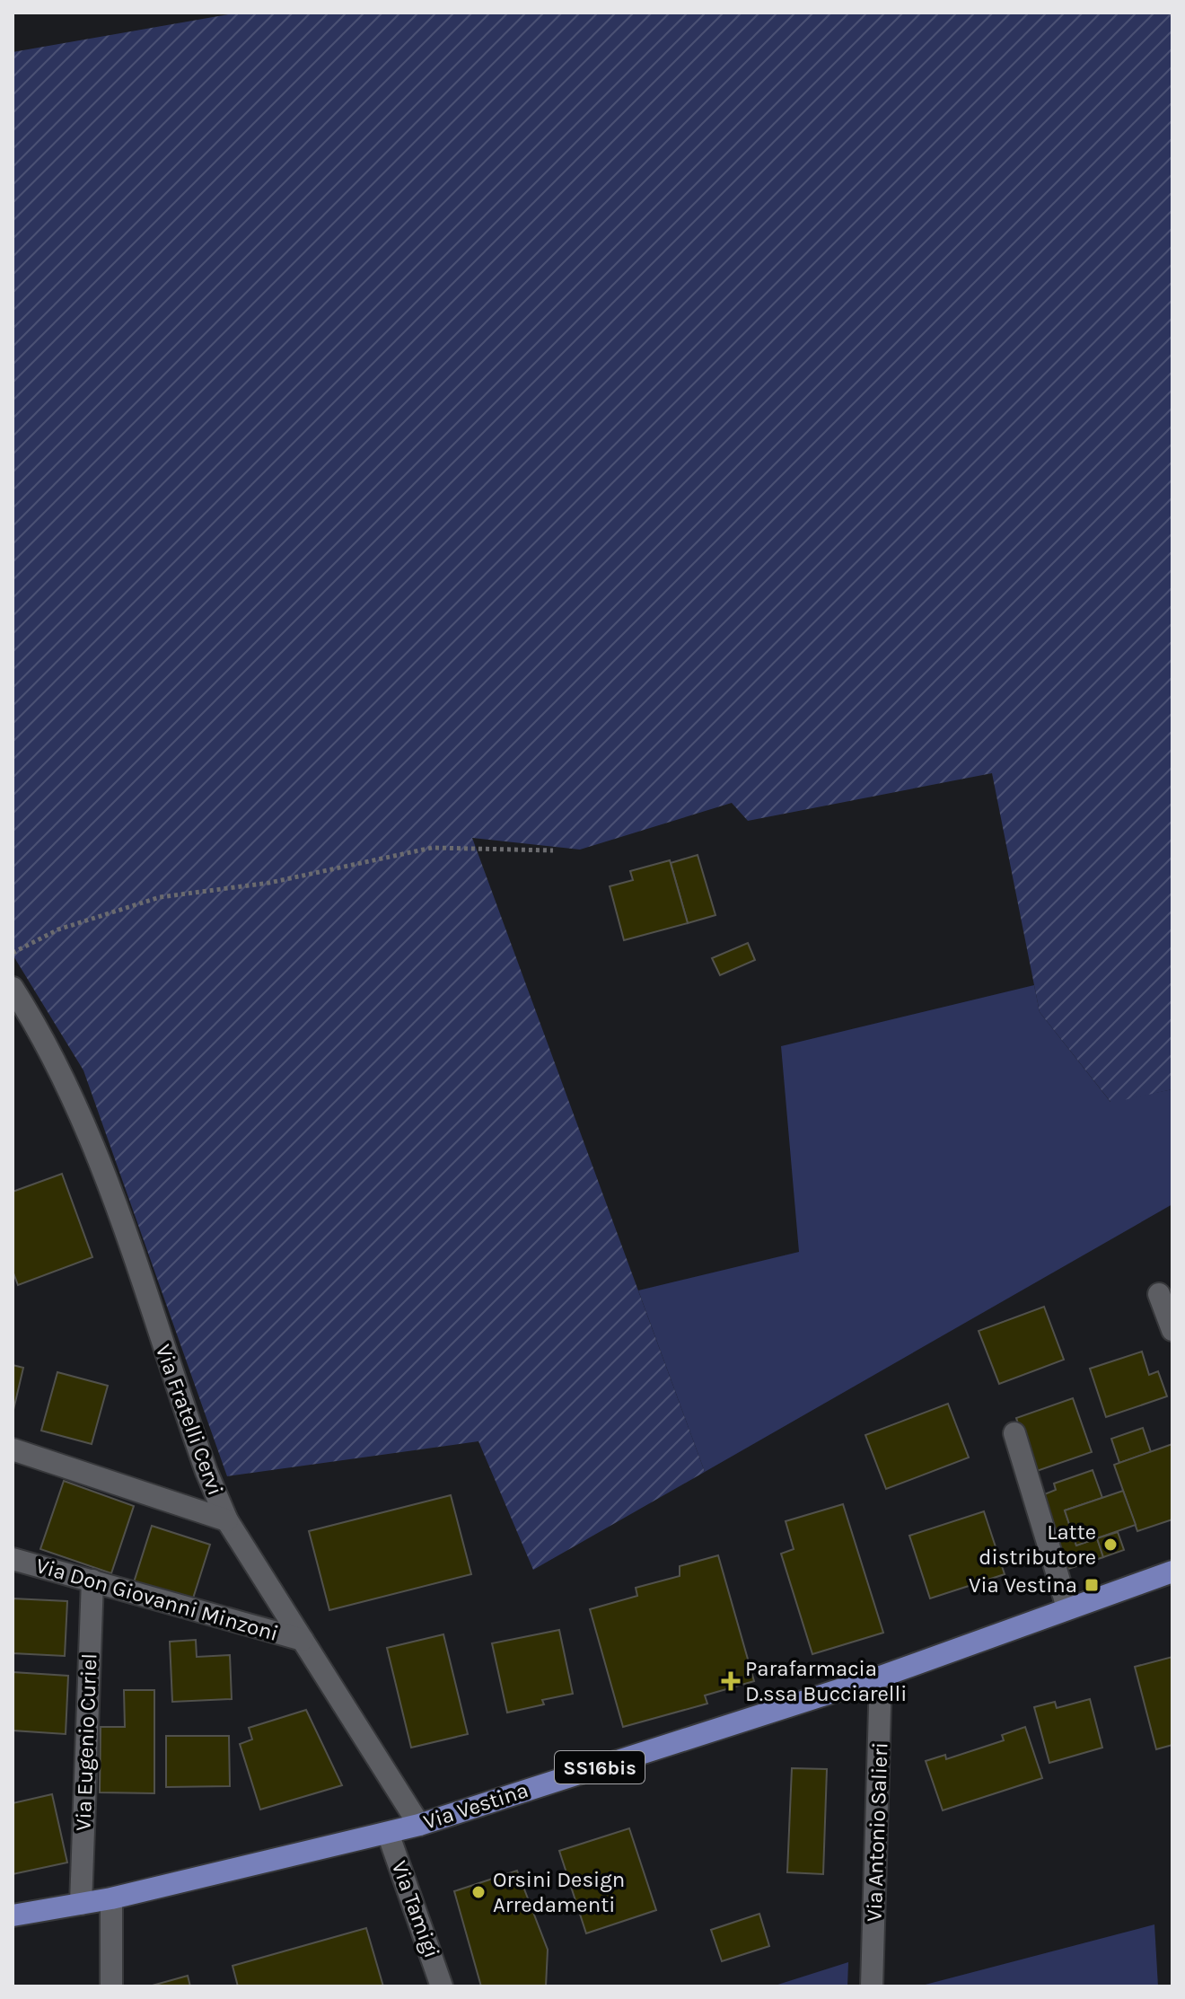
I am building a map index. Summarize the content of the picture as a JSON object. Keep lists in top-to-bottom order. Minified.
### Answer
{"streets":{"main road":["SS16bis","Via Vestina"],"street":["Via Fratelli Cervi","Via Don Giovanni Minzoni","Via Eugenio Curiel","Via Antonio Salieri","Via Tamigi"]},"crossings":[["Via Fratelli Cervi","Via Don Giovanni Minzoni"],["Via Fratelli Cervi","Via Vestina"],["Via Don Giovanni Minzoni","Via Eugenio Curiel"],["Via Eugenio Curiel","Via Vestina"],["Via Vestina","Via Antonio Salieri"],["Via Vestina","Via Tamigi"]],"places":{"other":["Latte distributore","Orsini Design Arredamenti"],"transit":["Via Vestina"],"health":["Parafarmacia D.ssa Bucciarelli"]}}
